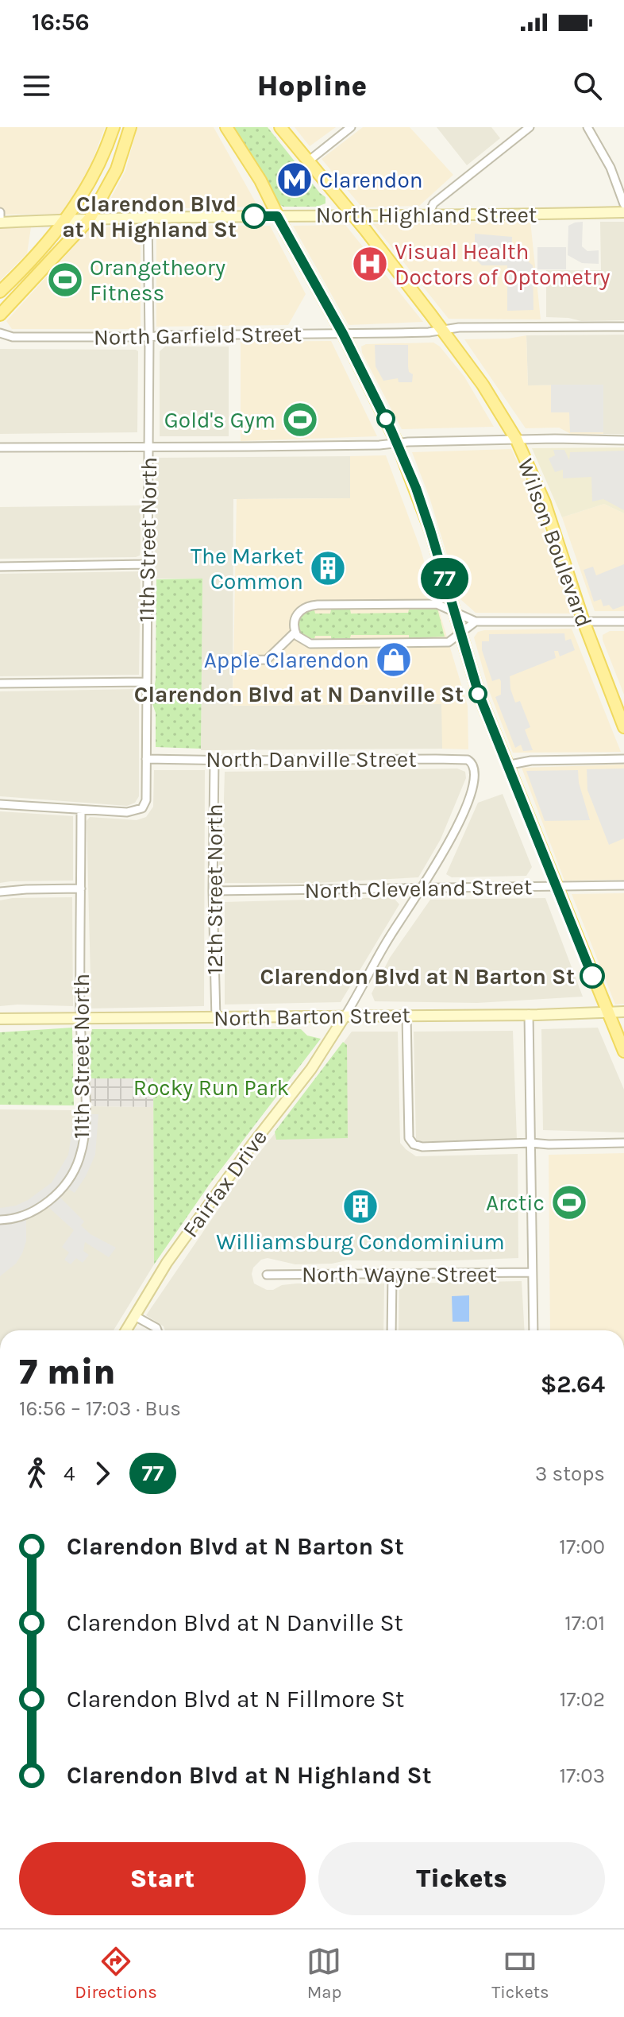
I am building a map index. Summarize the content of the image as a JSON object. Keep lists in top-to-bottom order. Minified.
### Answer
{"streets":{"main road":["Wilson Boulevard"],"street":["North Highland Street","North Garfield Street","11th Street North","North Danville Street","North Cleveland Street","12th Street North","North Barton Street","Fairfax Drive","North Wayne Street"]},"crossings":[["North Highland Street","11th Street North"],["North Highland Street","Wilson Boulevard"],["North Garfield Street","11th Street North"],["North Garfield Street","Wilson Boulevard"],["11th Street North","North Danville Street"],["11th Street North","North Barton Street"],["North Danville Street","12th Street North"],["North Danville Street","Fairfax Drive"],["North Cleveland Street","12th Street North"],["North Cleveland Street","Fairfax Drive"],["12th Street North","North Barton Street"],["North Barton Street","Fairfax Drive"]],"parks":["Rocky Run Park"],"places":{"metro station":["Clarendon"],"other":["Clarendon Blvd at N Highland St","Clarendon Blvd at N Danville St","Clarendon Blvd at N Barton St"],"hospital":["Visual Health Doctors of Optometry"],"sports":["Orangetheory Fitness","Gold's Gym","Arctic"],"building":["The Market Common","Williamsburg Condominium"],"shop":["Apple Clarendon"]},"lines":["bus line 77"],"page":{"status":"16:56","header":"Hopline","on_map":"77","heading":["7 min","16:56 – 17:03 · Bus","$2.64"],"legs":["4","77","3 stops"],"list":[{"name":"Clarendon Blvd at N Barton St","value":"17:00"},{"name":"Clarendon Blvd at N Danville St","value":"17:01"},{"name":"Clarendon Blvd at N Fillmore St","value":"17:02"},{"name":"Clarendon Blvd at N Highland St","value":"17:03"}],"buttons":["Start","Tickets"],"tabs":["Directions","Map","Tickets"]}}
